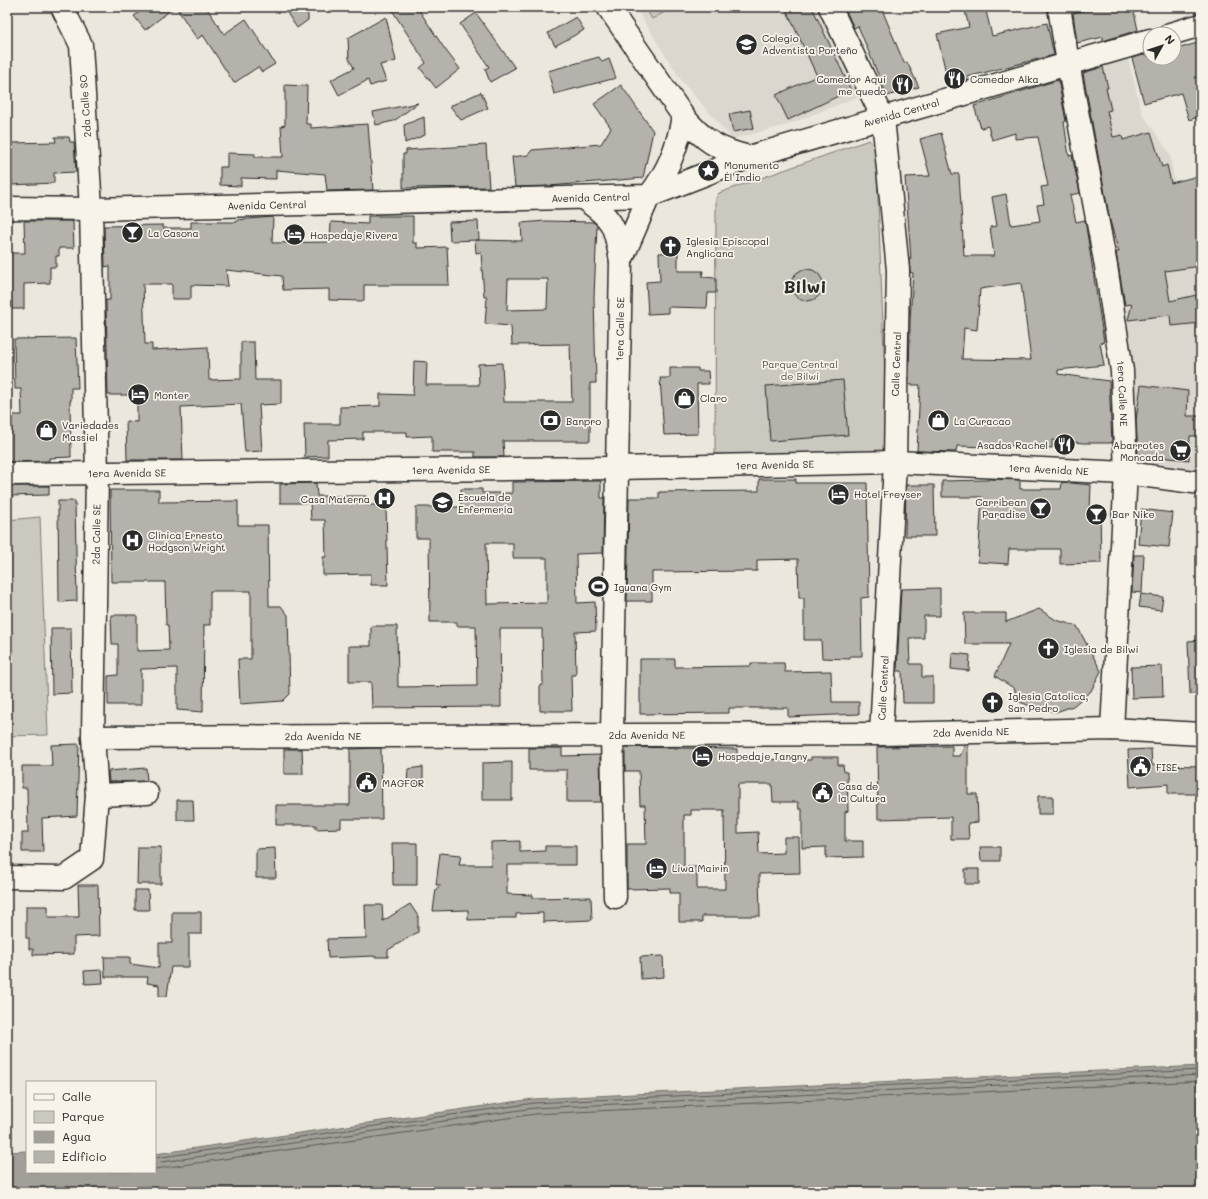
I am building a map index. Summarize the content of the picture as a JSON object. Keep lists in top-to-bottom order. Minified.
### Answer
{"streets":{"street":["2da Calle SO","Avenida Central","1era Calle SE","Calle Central","1era Calle NE","1era Avenida SE","1era Avenida NE","2da Calle SE","2da Avenida NE"]},"crossings":[["2da Calle SO","Avenida Central"],["2da Calle SO","2da Calle SE"],["Avenida Central","1era Calle SE"],["Avenida Central","Calle Central"],["Avenida Central","1era Calle NE"],["Avenida Central","2da Calle SE"],["1era Calle SE","1era Avenida SE"],["1era Calle SE","2da Avenida NE"],["Calle Central","1era Avenida SE"],["Calle Central","1era Avenida NE"],["Calle Central","2da Avenida NE"],["1era Calle NE","1era Avenida NE"],["1era Calle NE","2da Avenida NE"],["1era Avenida SE","1era Avenida NE"],["1era Avenida SE","2da Calle SE"],["2da Calle SE","2da Avenida NE"]],"districts":["Bilwi"],"parks":["Parque Central de Bilwi"],"places":{"school or university":["Colegio Adventista Porteño","Escuela de Enfermería"],"restaurant":["Comedor Alka","Comedor Aqui me quedo","Asados Rachel"],"place":["Monumento Él Indio"],"bar":["La Casona","Carribean Paradise","Bar Nike"],"hotel":["Hospedaje Rivera","Monter","Hotel Freyser","Hospedaje Tangny","Liwa Mairin"],"church":["Iglesia Episcopal Anglicana","Iglesia de Bilwi","Iglesia Catolica, San Pedro"],"shop":["Claro","La Curacao","Variedades Massiel"],"bank":["Banpro"],"supermarket":["Abarrotes Moncada"],"hospital":["Casa Materna","Clínica Ernesto Hodgson Wright"],"sports":["Iguana Gym"],"public building":["FISE","MAGFOR","Casa de la Cultura"]},"legend":["Calle","Parque","Agua","Edificio"],"north":"top right"}
